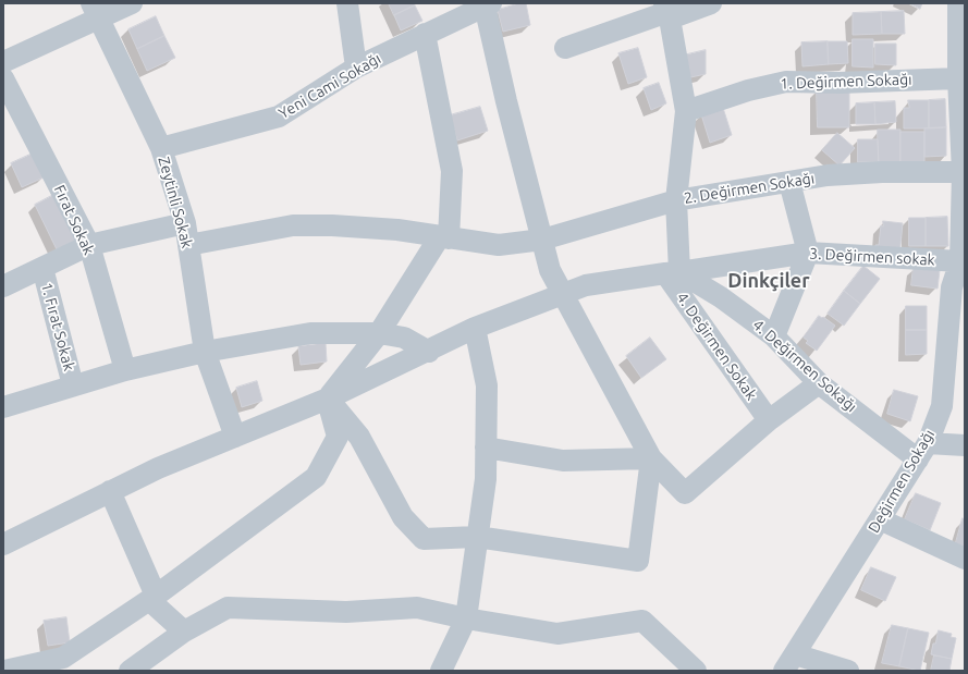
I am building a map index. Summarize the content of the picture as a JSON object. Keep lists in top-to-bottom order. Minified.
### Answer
{"streets":{"street":["1. Değirmen Sokağı","Yeni Cami Sokağı","2. Değirmen Sokağı","Zeytinli Sokak","Fırat Sokak","3. Değirmen sokak","1. Fırat Sokak","4. Değirmen Sokak","4. Değirmen Sokağı","Değirmen Sokağı"]},"crossings":[["1. Değirmen Sokağı","Değirmen Sokağı"],["Yeni Cami Sokağı","Zeytinli Sokak"],["2. Değirmen Sokağı","Zeytinli Sokak"],["2. Değirmen Sokağı","Değirmen Sokağı"],["3. Değirmen sokak","4. Değirmen Sokak"],["3. Değirmen sokak","4. Değirmen Sokağı"],["3. Değirmen sokak","Değirmen Sokağı"],["4. Değirmen Sokak","4. Değirmen Sokağı"],["4. Değirmen Sokağı","Değirmen Sokağı"]],"districts":["Dinkçiler"]}
